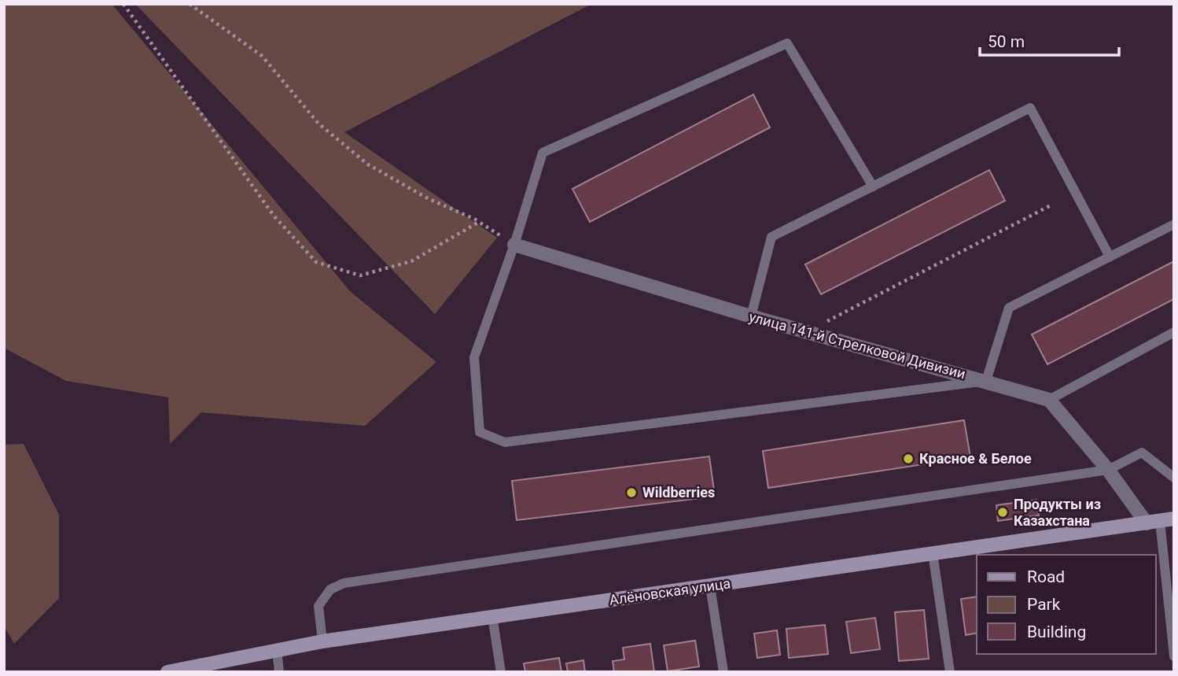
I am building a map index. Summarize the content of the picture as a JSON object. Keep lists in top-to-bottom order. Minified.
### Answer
{"streets":{"street":["улица 141-й Стрелковой Дивизии","Алёновская улица"]},"places":["Красное & Белое","Wildberries","Продукты из Казахстана"],"legend":["Road","Park","Building"],"scale_bar":"50 m"}
